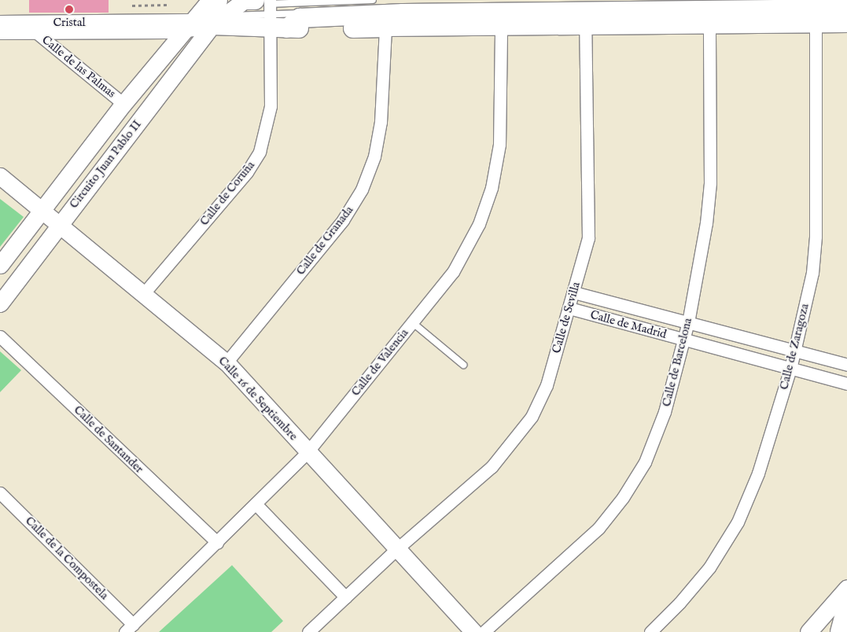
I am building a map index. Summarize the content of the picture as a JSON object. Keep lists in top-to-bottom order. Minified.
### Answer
{"streets":{"main road":["Circuito Juan Pablo II","Calle 16 de Septiembre"],"street":["Calle de las Palmas","Calle de Coruña","Calle de Granada","Calle de Sevilla","Calle de Madrid","Calle de Zaragoza","Calle de Valencia","Calle de Barcelona","Calle de Santander","Calle de la Compostela"]},"crossings":[["Calle de las Palmas","Circuito Juan Pablo II"],["Circuito Juan Pablo II","Calle de Coruña"],["Circuito Juan Pablo II","Calle 16 de Septiembre"],["Calle de Coruña","Calle 16 de Septiembre"],["Calle de Granada","Calle 16 de Septiembre"],["Calle de Sevilla","Calle de Madrid"],["Calle de Sevilla","Calle 16 de Septiembre"],["Calle de Madrid","Calle de Zaragoza"],["Calle de Madrid","Calle de Barcelona"],["Calle de Valencia","Calle 16 de Septiembre"],["Calle de Valencia","Calle de Santander"],["Calle de Valencia","Calle de la Compostela"]],"places":["Cristal"]}
